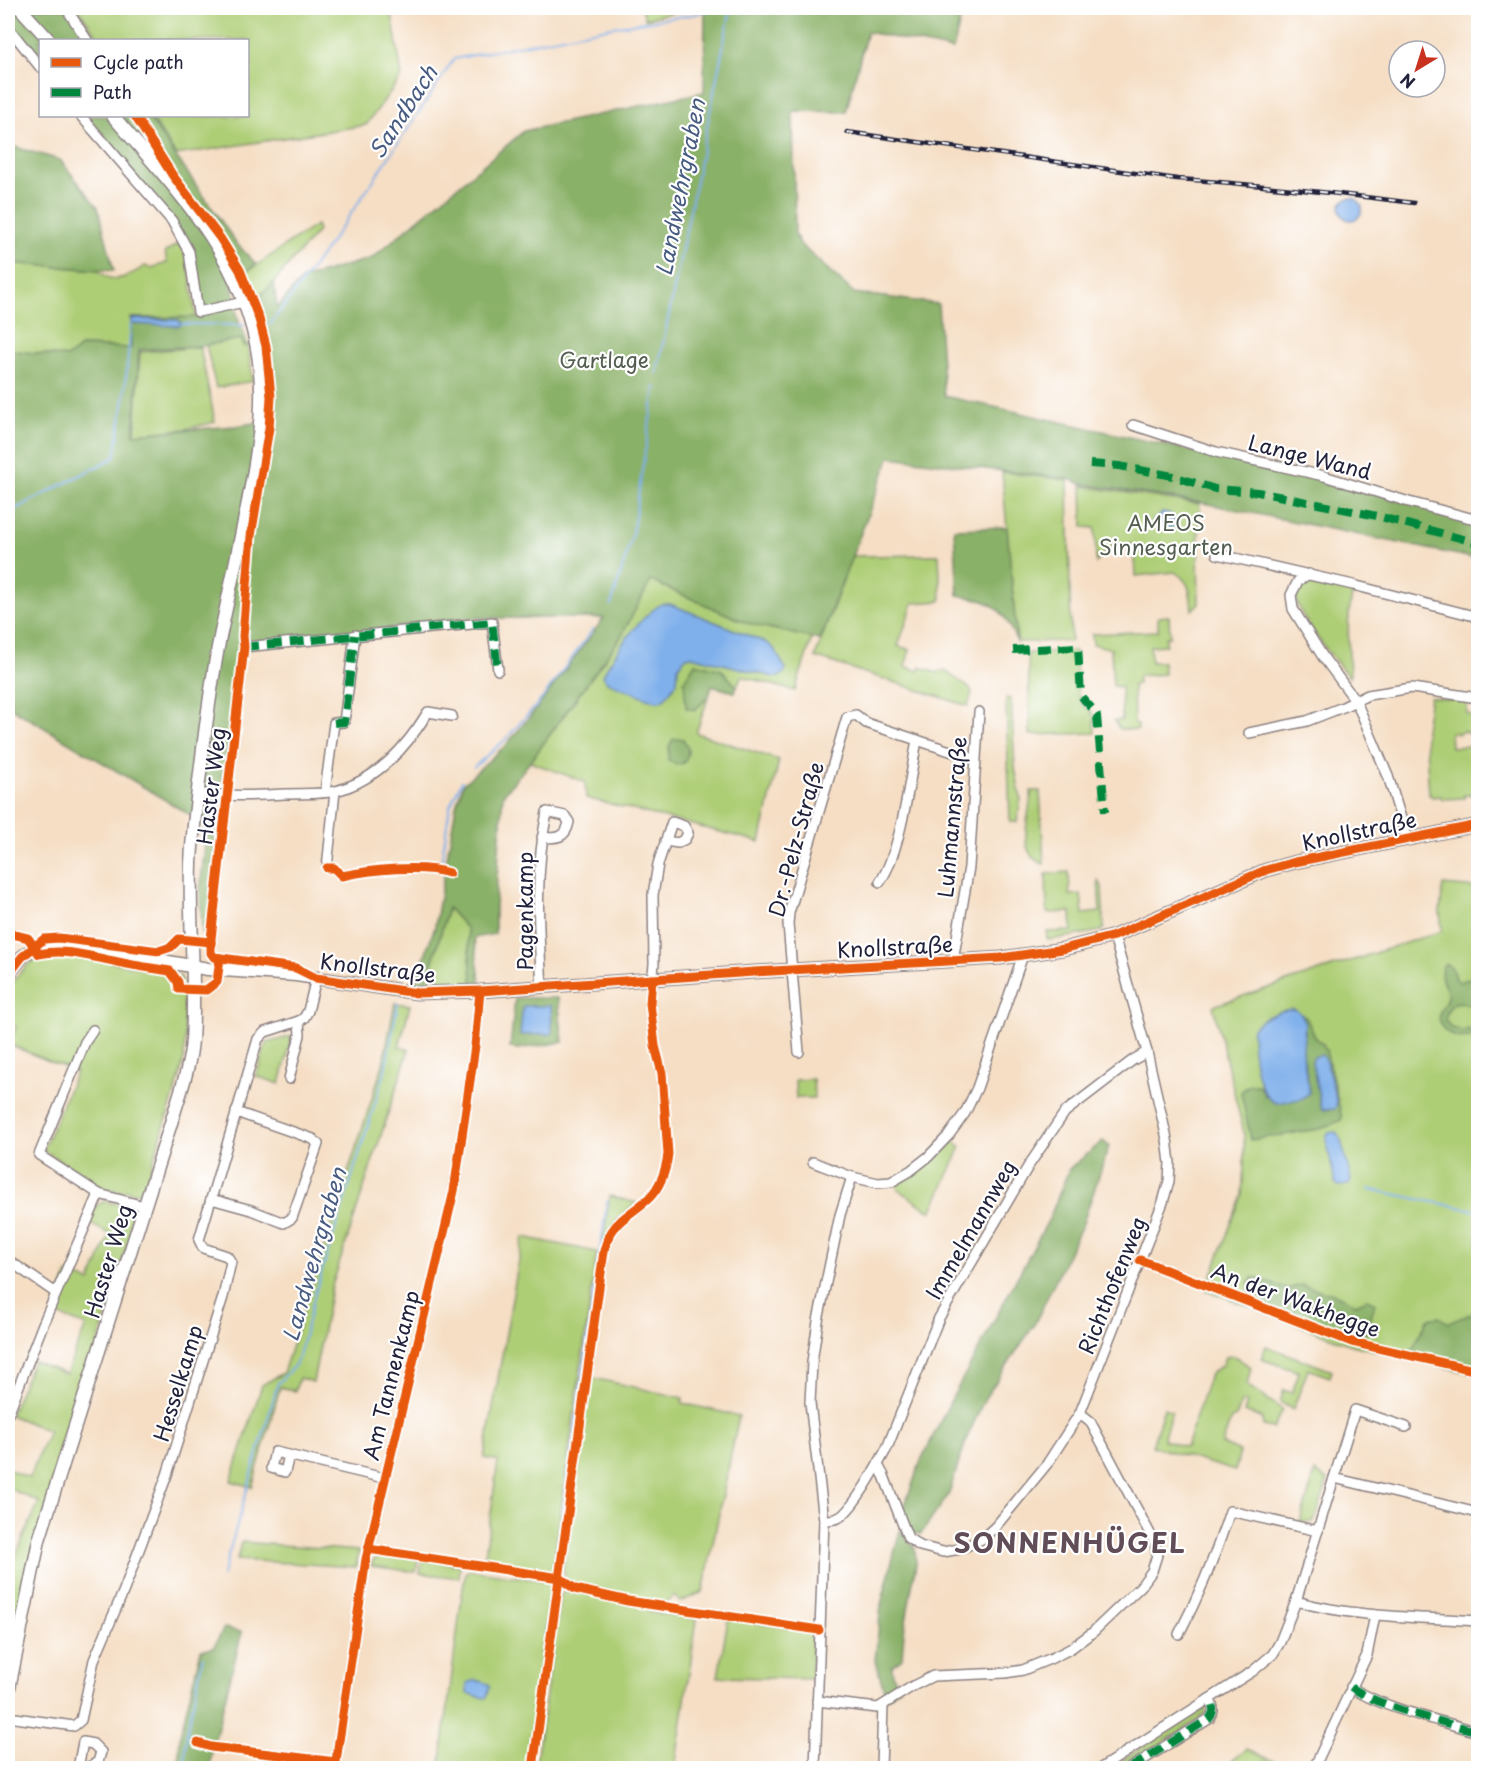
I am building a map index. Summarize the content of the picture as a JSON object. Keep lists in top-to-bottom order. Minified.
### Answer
{"streets":{"street":["Lange Wand","Haster Weg","Luhmannstraße","Knollstraße","Dr.-Pelz-Straße","Pagenkamp","Immelmannweg","Richthofenweg","Am Tannenkamp","Hesselkamp"],"cycle path":["An der Wakhegge"]},"crossings":[["Haster Weg","Knollstraße"],["Luhmannstraße","Knollstraße"],["Knollstraße","Dr.-Pelz-Straße"],["Knollstraße","Pagenkamp"],["Knollstraße","Richthofenweg"],["Knollstraße","Am Tannenkamp"],["Immelmannweg","Richthofenweg"]],"districts":["SONNENHÜGEL"],"water":["Sandbach","Landwehrgraben"],"parks":["Gartlage","AMEOS Sinnesgarten"],"legend":["Cycle path","Path"],"north":"bottom left"}
